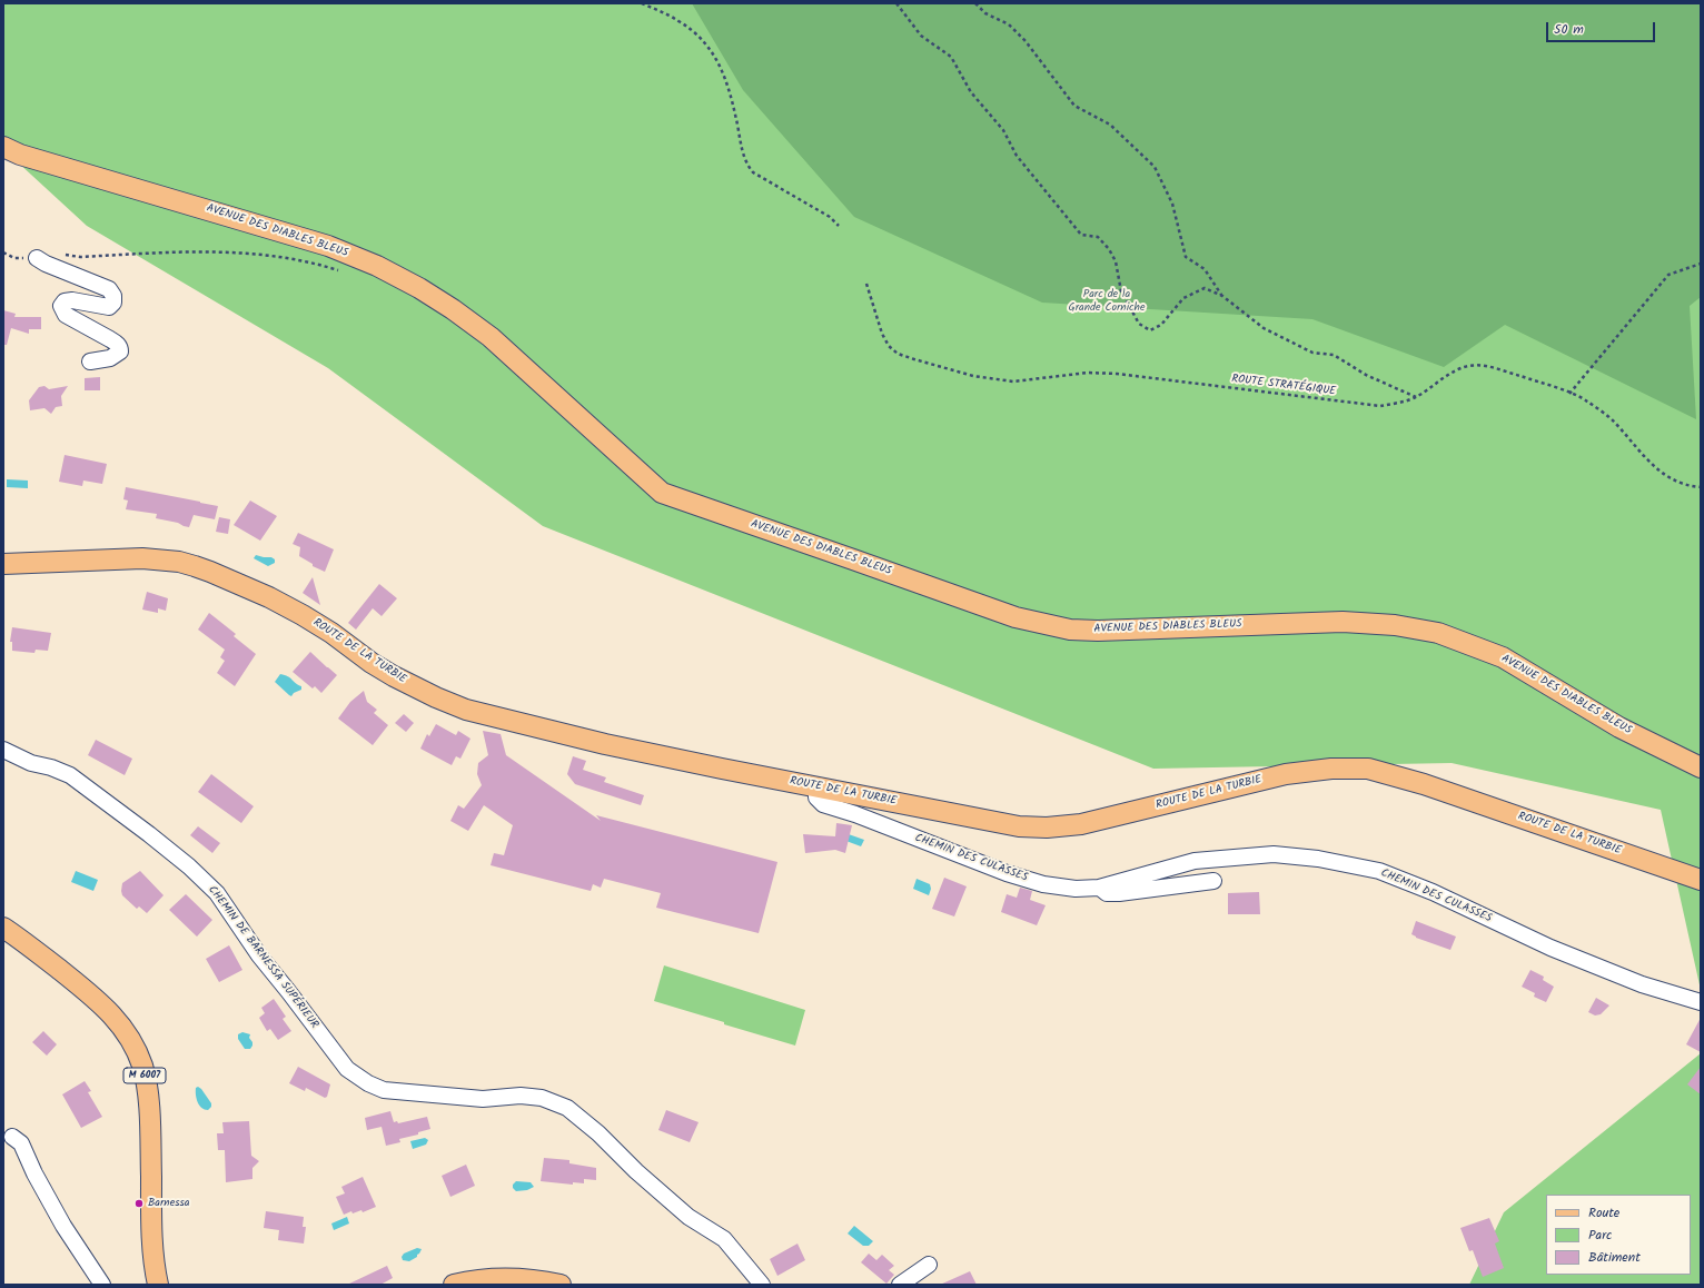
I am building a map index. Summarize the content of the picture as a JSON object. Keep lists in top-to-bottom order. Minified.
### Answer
{"streets":{"main road":["AVENUE DES DIABLES BLEUS","ROUTE DE LA TURBIE","M 6007"],"street":["CHEMIN DES CULASSES","CHEMIN DE BARNESSA SUPÉRIEUR"],"path":["ROUTE STRATÉGIQUE"]},"crossings":[["ROUTE DE LA TURBIE","CHEMIN DES CULASSES"]],"parks":["Parc de la Grande Corniche"],"places":["Barnessa"],"legend":["Route","Parc","Bâtiment"],"scale_bar":"50 m"}
